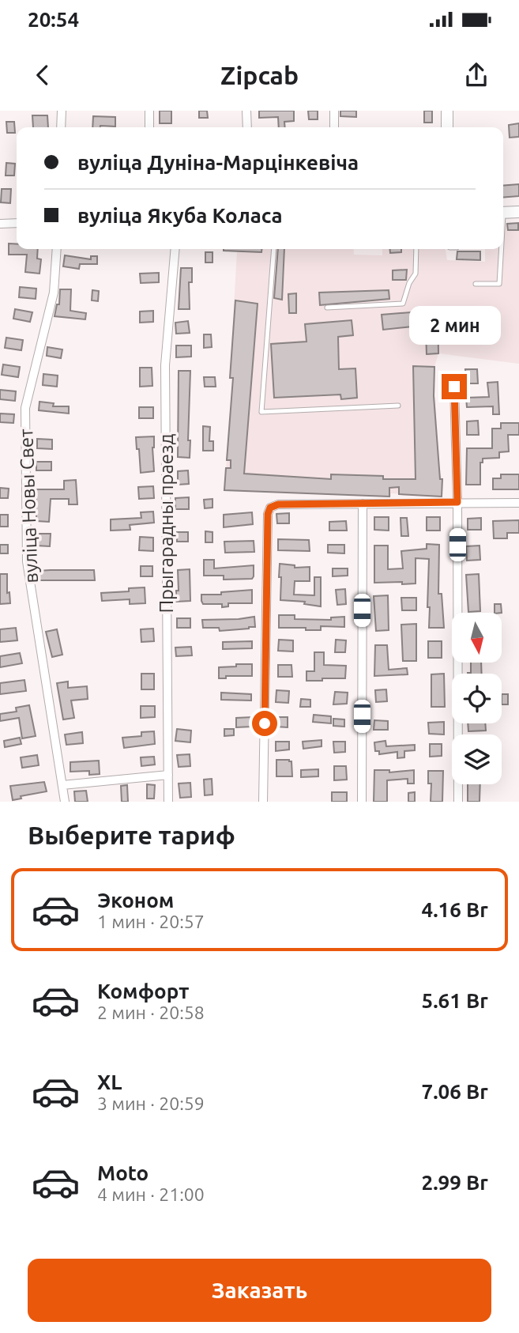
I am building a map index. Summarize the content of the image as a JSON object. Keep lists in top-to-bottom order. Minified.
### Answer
{"streets":{"street":["вуліца Новы Свет","Прыгарадны праезд"]},"north":"bottom","page":{"status":"20:54","header":"Zipcab","banner":["вуліца Дуніна-Марцінкевіча","вуліца Якуба Коласа"],"bubble":"2 мин","heading":"Выберите тариф","list":[{"name":"Эконом","note":"1 мин · 20:57","value":"4.16 Br"},{"name":"Комфорт","note":"2 мин · 20:58","value":"5.61 Br"},{"name":"XL","note":"3 мин · 20:59","value":"7.06 Br"},{"name":"Moto","note":"4 мин · 21:00","value":"2.99 Br"}],"buttons":"Заказать"}}
